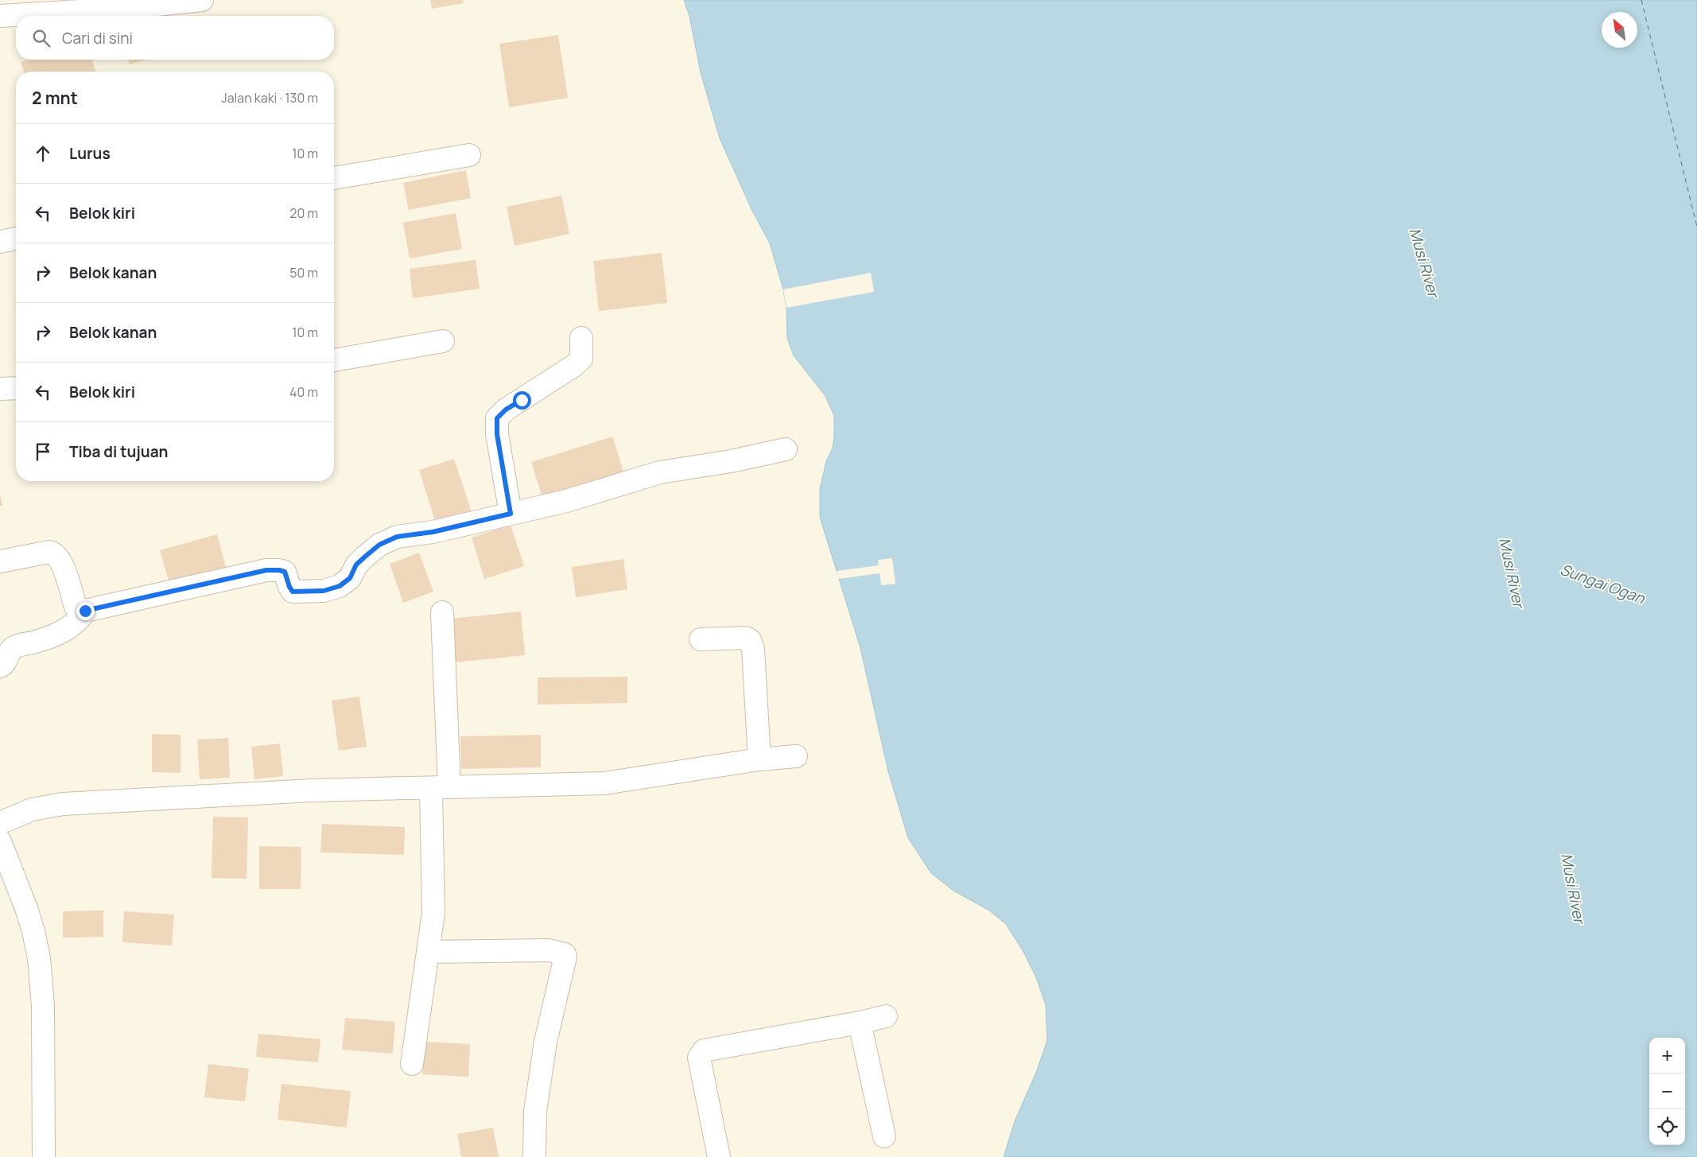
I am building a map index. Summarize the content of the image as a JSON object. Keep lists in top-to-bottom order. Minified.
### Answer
{"water":["Musi River","Sungai Ogan"],"north":"top left","page":{"search":"Cari di sini","heading":["2 mnt","Jalan kaki · 130 m"],"list":[["Lurus","10 m"],["Belok kiri","20 m"],["Belok kanan","50 m"],["Belok kanan","10 m"],["Belok kiri","40 m"],"Tiba di tujuan"],"map_buttons":["+","−"]}}
